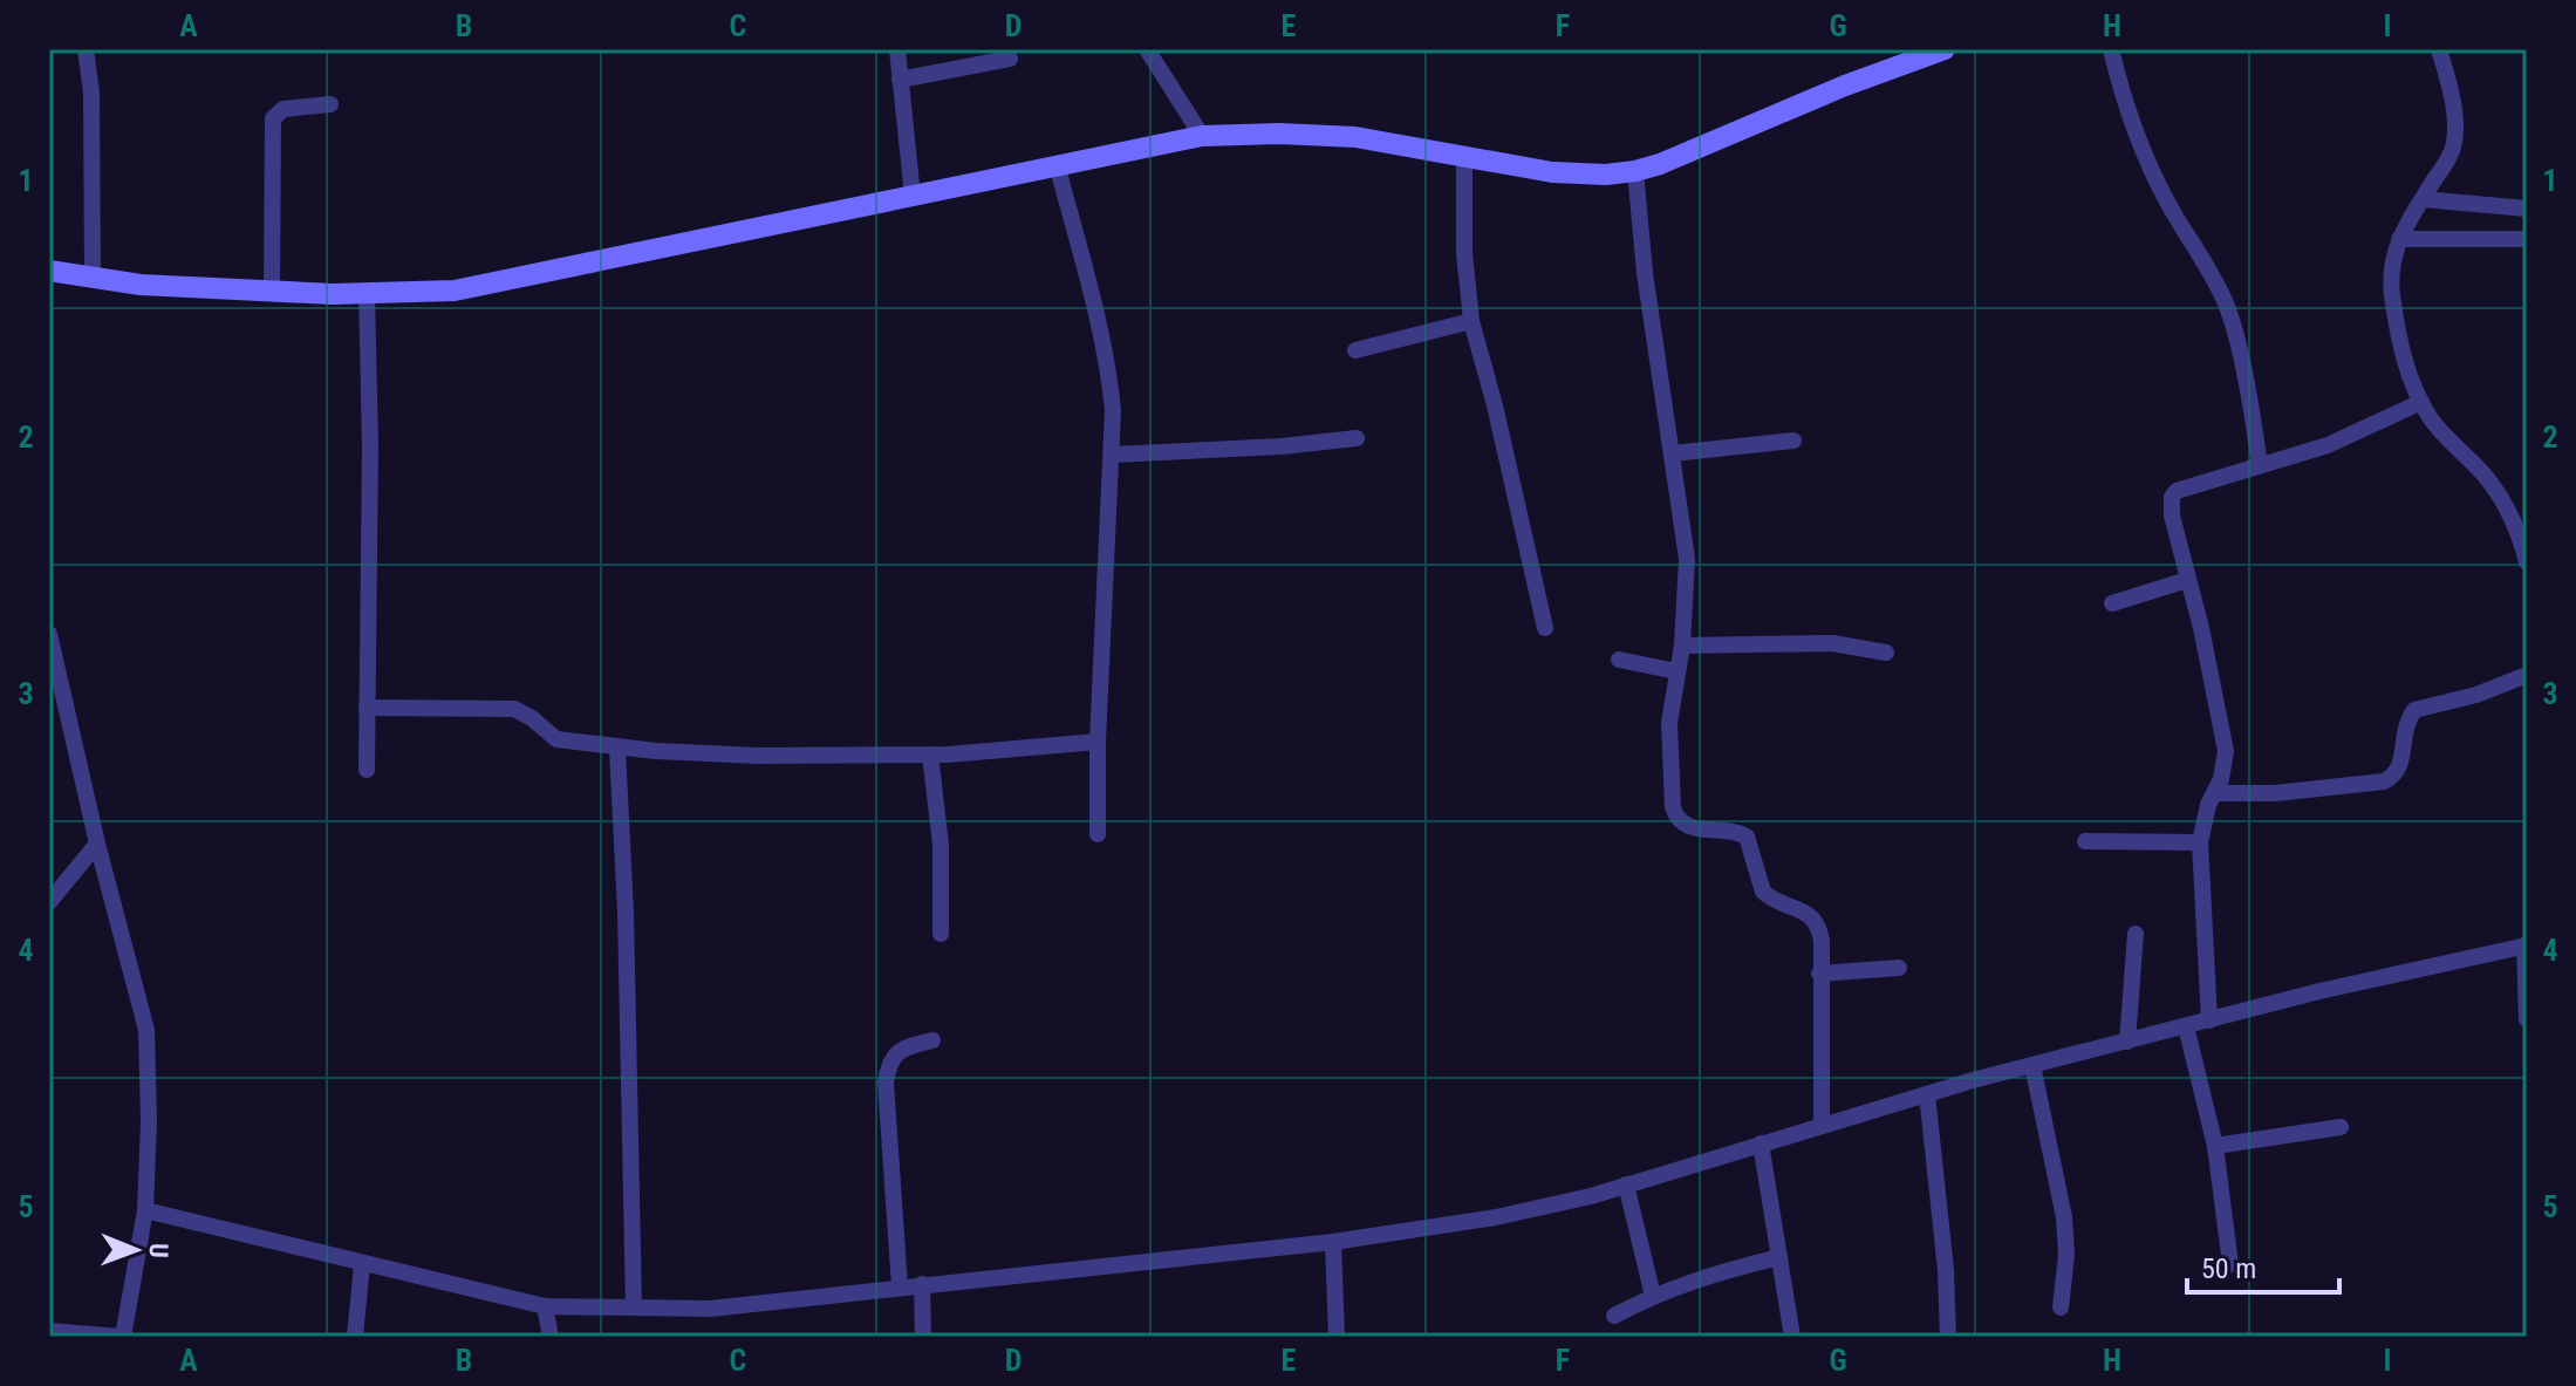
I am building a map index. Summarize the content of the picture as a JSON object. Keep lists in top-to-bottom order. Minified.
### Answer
{"scale_bar":"50 m","north":"right","grid":{"columns":["A","B","C","D","E","F","G","H","I"],"rows":["1","2","3","4","5"]}}
